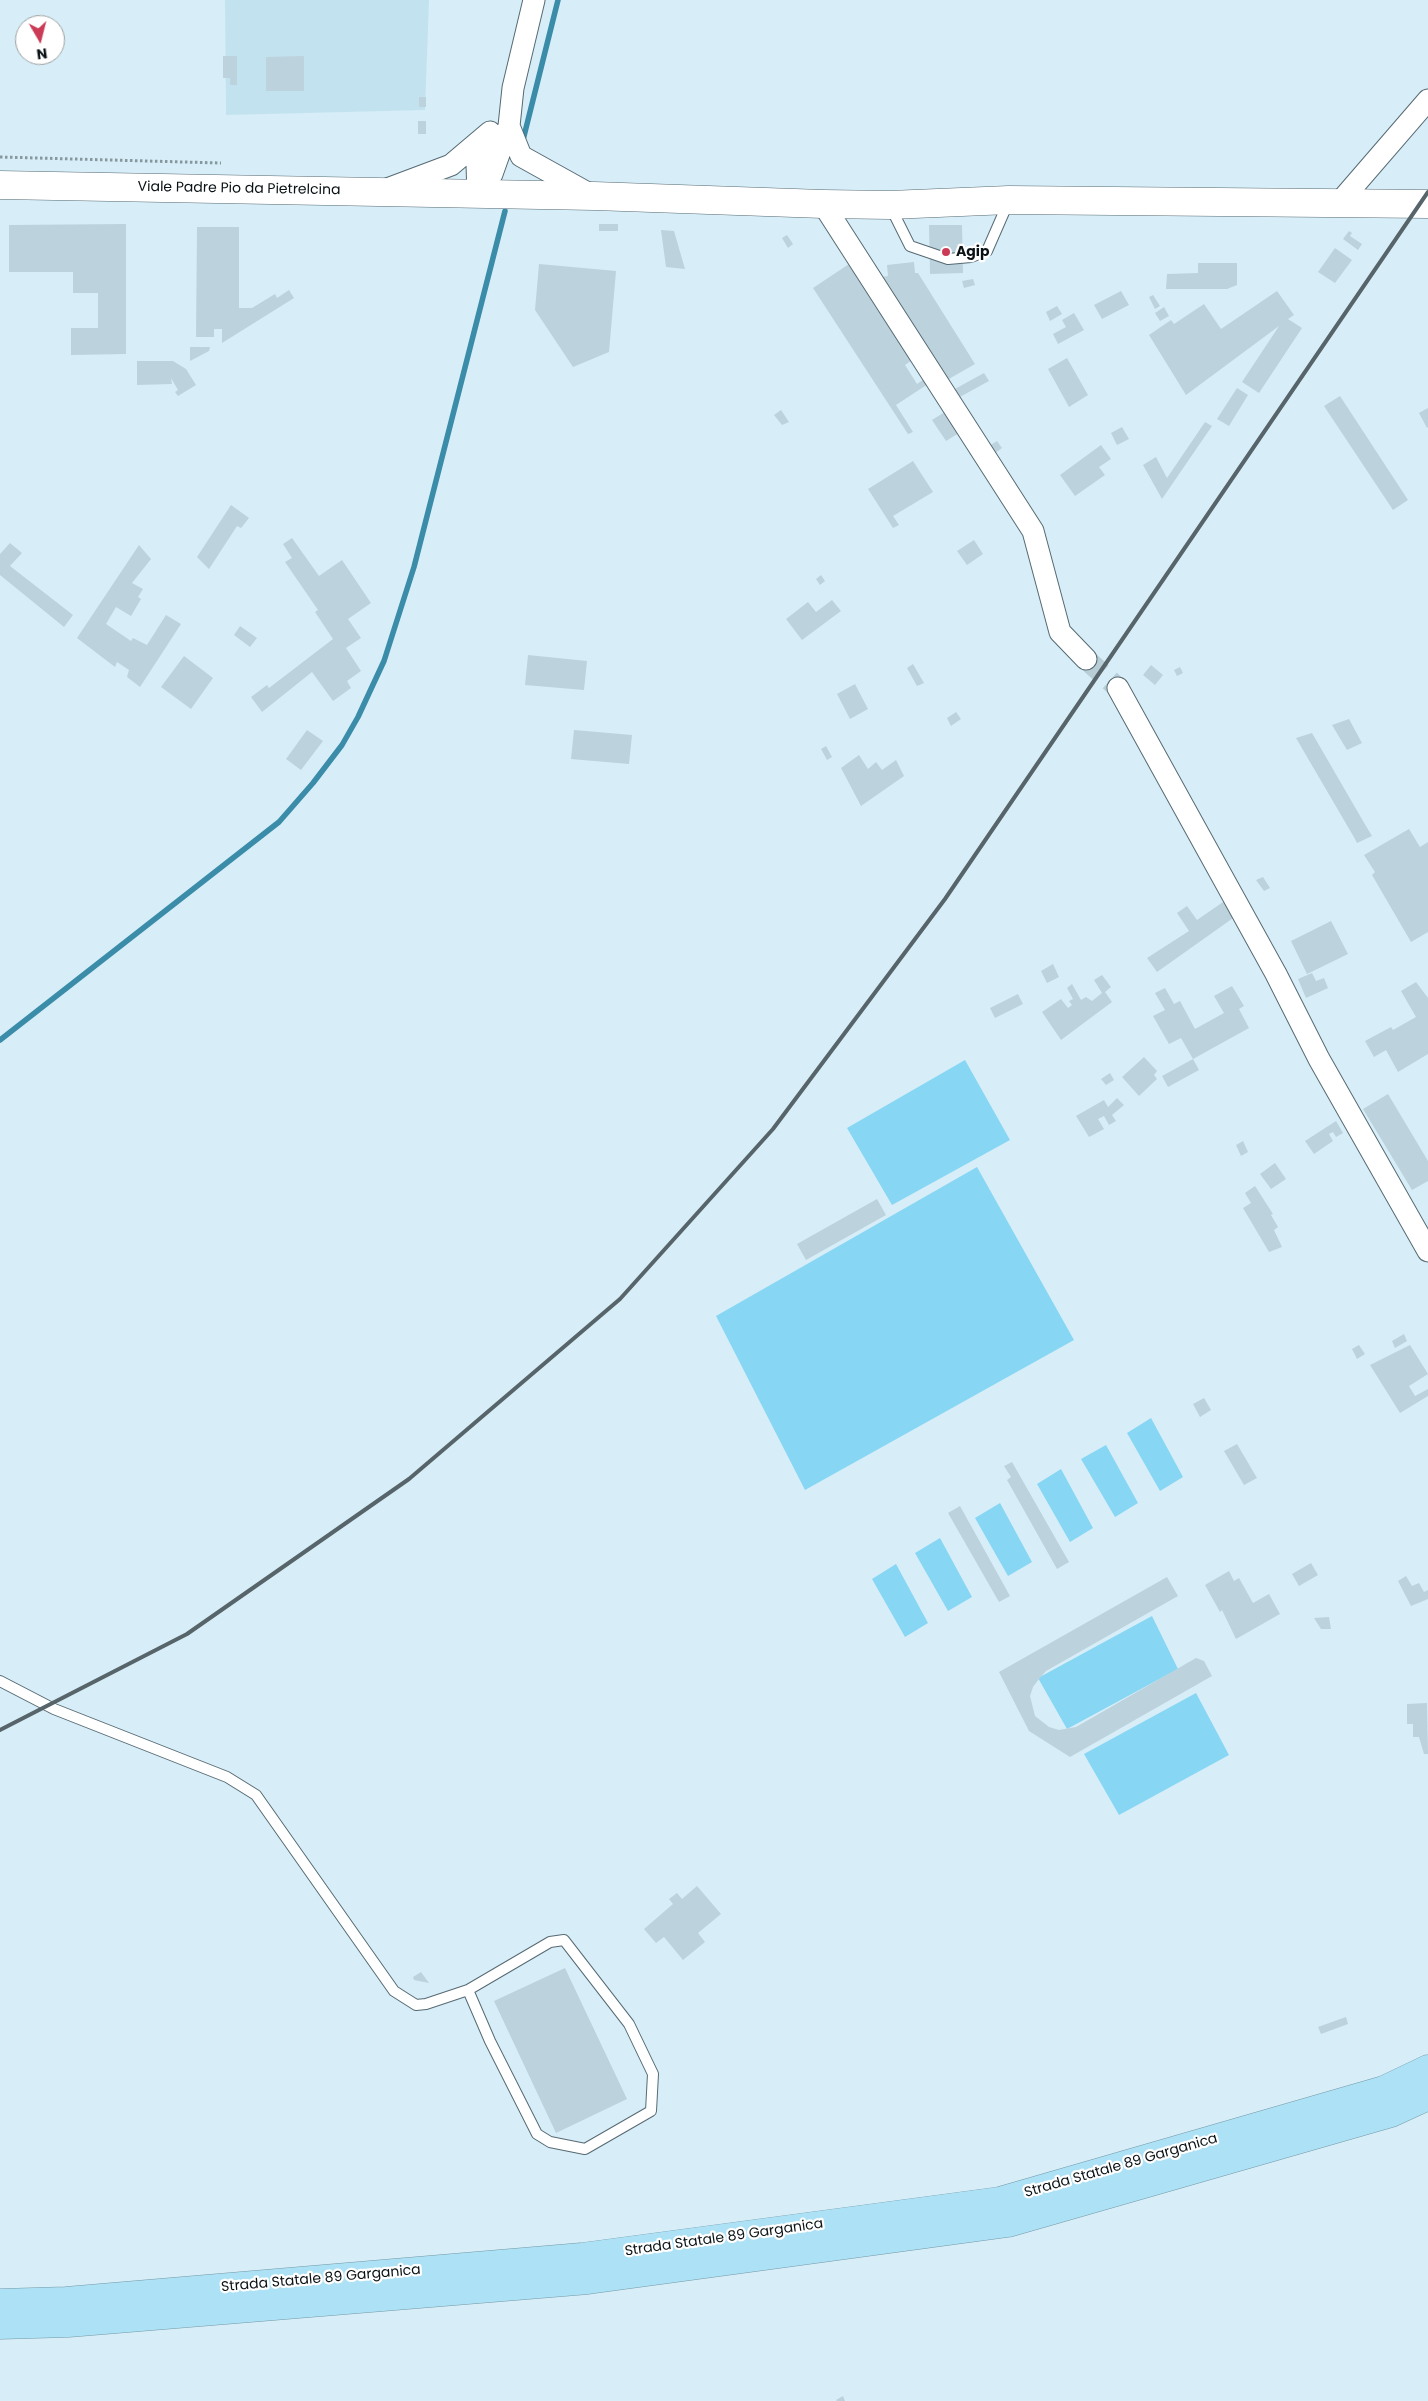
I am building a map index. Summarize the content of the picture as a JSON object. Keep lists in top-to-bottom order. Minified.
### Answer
{"streets":{"highway":["Strada Statale 89 Garganica"],"main road":["Viale Padre Pio da Pietrelcina"]},"places":["Agip"],"north":"bottom"}
